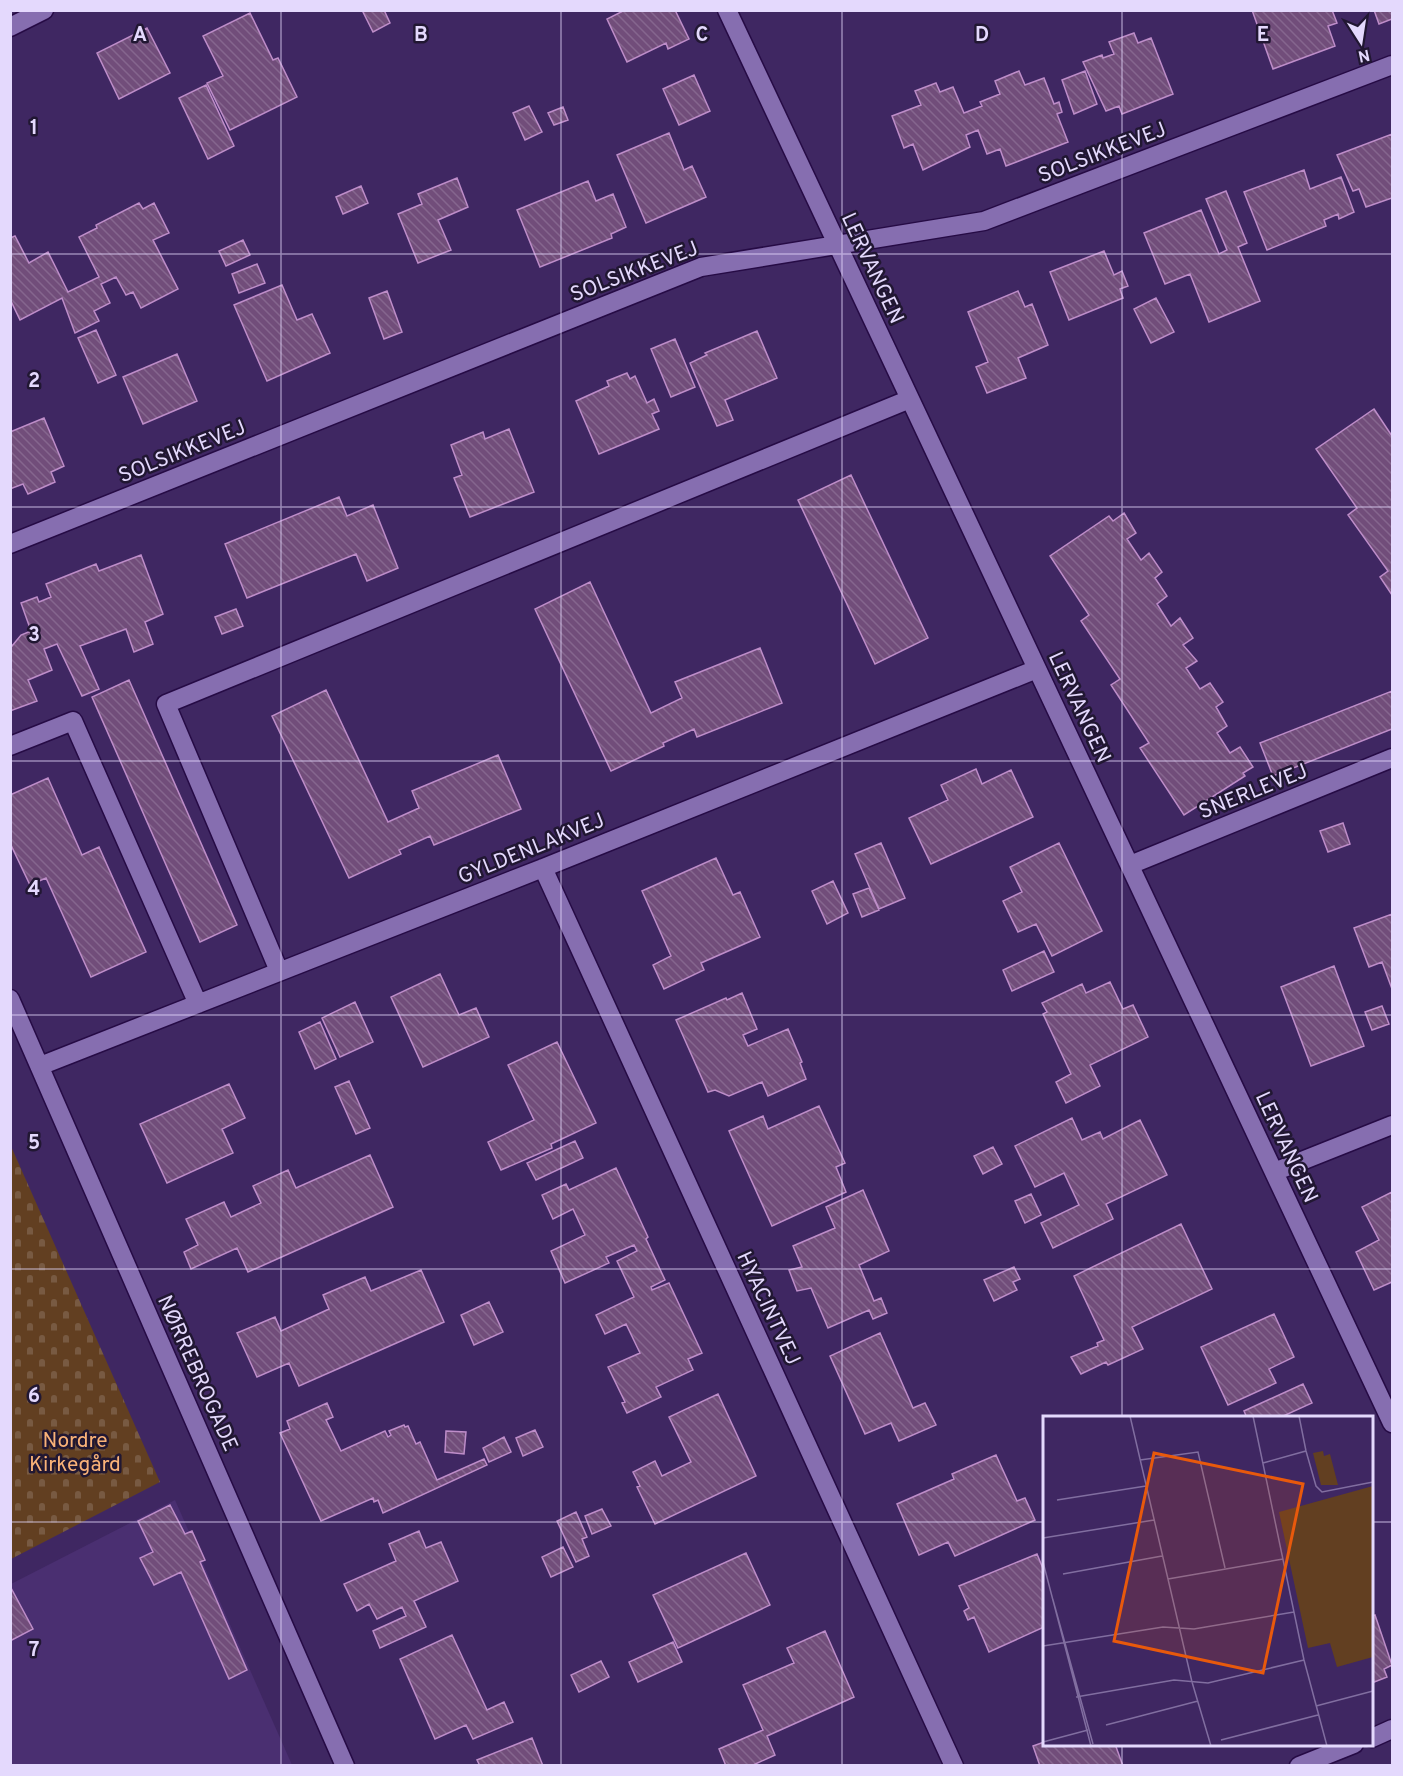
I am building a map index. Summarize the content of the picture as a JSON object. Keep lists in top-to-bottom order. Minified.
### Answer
{"streets":{"street":["SOLSIKKEVEJ","LERVANGEN","SNERLEVEJ","GYLDENLAKVEJ","HYACINTVEJ","NØRREBROGADE"]},"crossings":[["SOLSIKKEVEJ","LERVANGEN"],["LERVANGEN","SNERLEVEJ"],["LERVANGEN","GYLDENLAKVEJ"],["GYLDENLAKVEJ","HYACINTVEJ"],["GYLDENLAKVEJ","NØRREBROGADE"]],"parks":["Nordre Kirkegård"],"north":"bottom","grid":{"columns":["A","B","C","D","E"],"rows":["1","2","3","4","5","6","7"]}}
